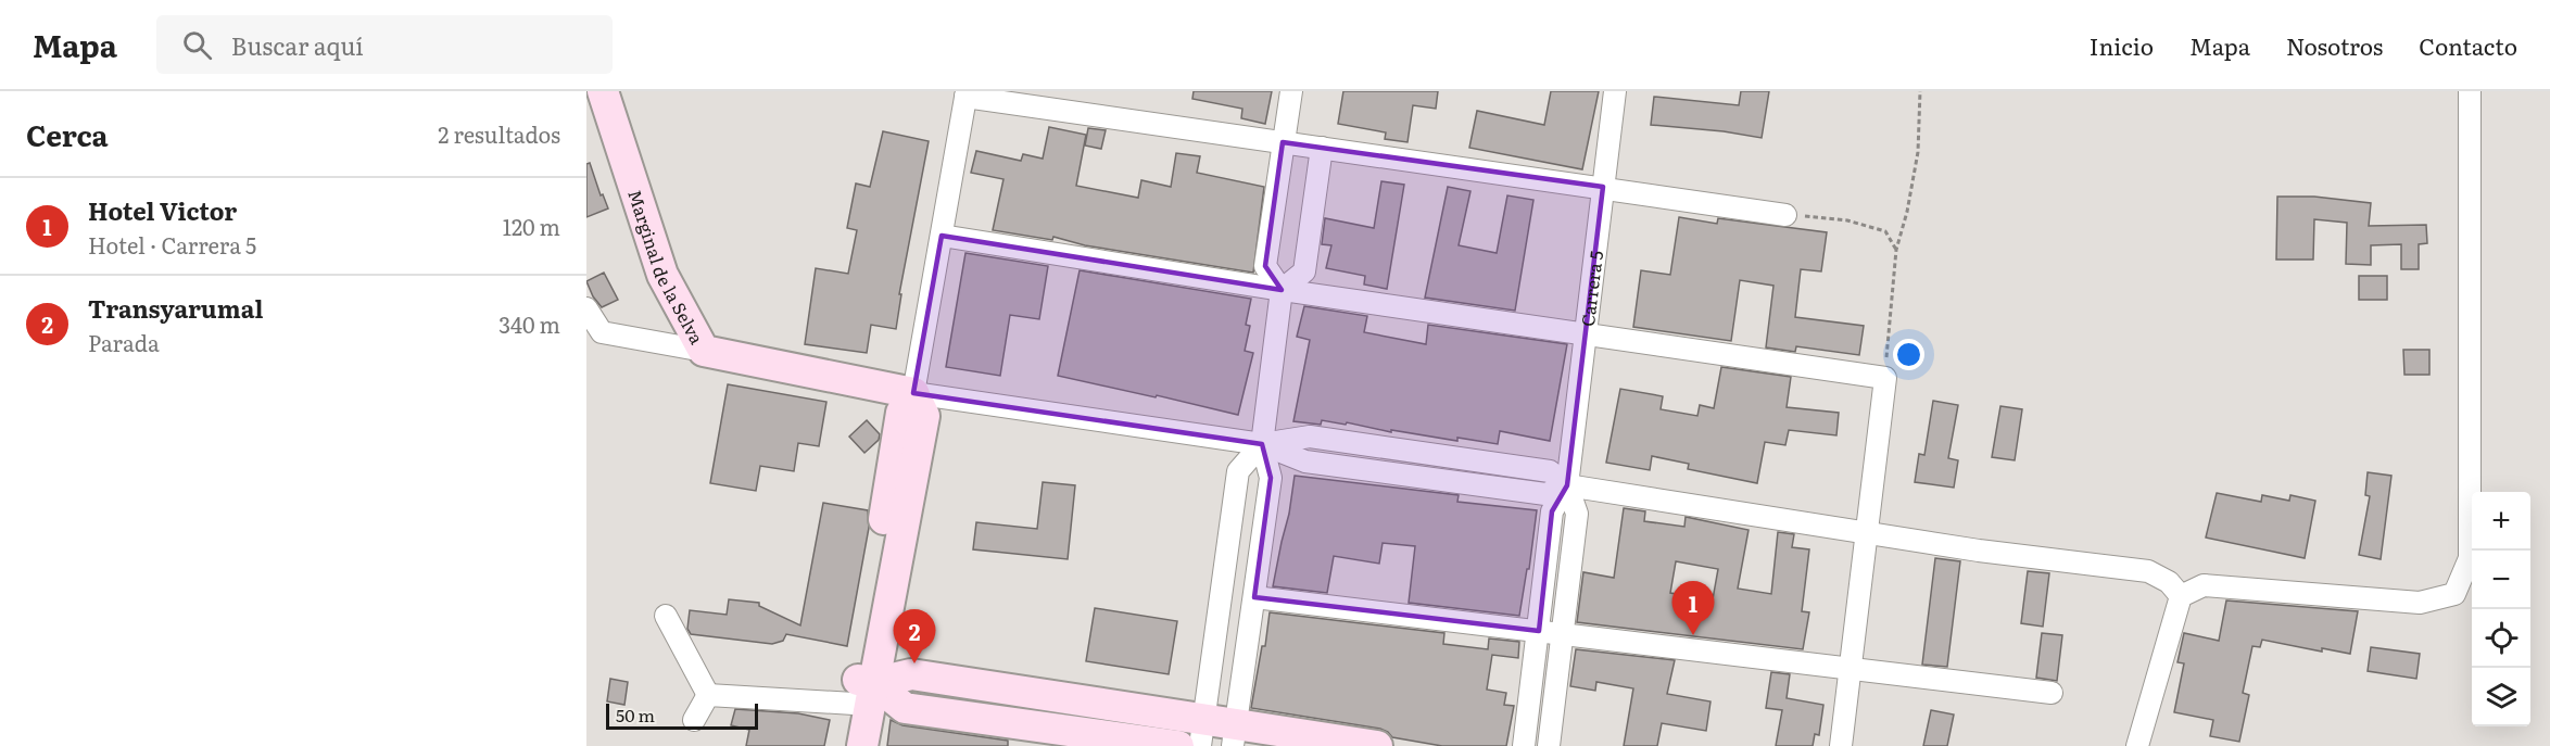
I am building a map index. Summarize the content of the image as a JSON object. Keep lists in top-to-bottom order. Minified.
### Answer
{"streets":{"street":["Marginal de la Selva","Carrera 5"]},"scale_bar":"50 m","page":{"header":"Mapa","search":"Buscar aquí","nav":["Inicio","Mapa","Nosotros","Contacto"],"heading":["Cerca","2 resultados"],"list":[{"mark":"1","name":"Hotel Victor","note":"Hotel · Carrera 5","value":"120 m"},{"mark":"2","name":"Transyarumal","note":"Parada","value":"340 m"}],"map_buttons":["+","−"],"pins":["1","2"],"scale":"50 m"}}
